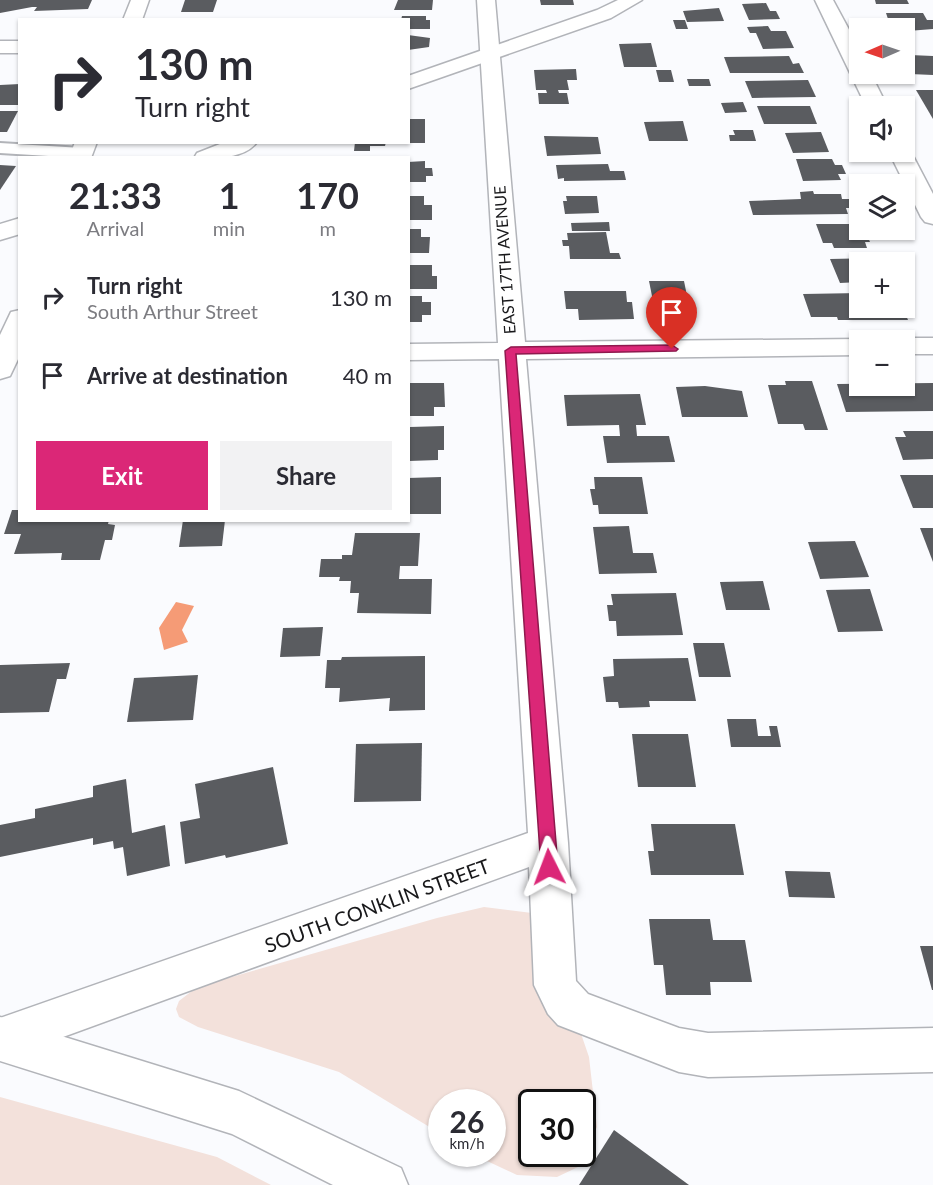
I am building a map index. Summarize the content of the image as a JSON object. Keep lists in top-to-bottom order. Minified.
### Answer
{"streets":{"street":["EAST 17TH AVENUE","SOUTH CONKLIN STREET"]},"crossings":[["EAST 17TH AVENUE","SOUTH CONKLIN STREET"]],"north":"left","page":{"map_buttons":["+","−"],"turn":["130 m","Turn right"],"eta":["21:33","Arrival","1","min","170","m"],"list":[{"name":"Turn right","note":"South Arthur Street","value":"130 m"},{"name":"Arrive at destination","value":"40 m"}],"buttons":["Exit","Share"],"speed":"26 km/h","limit":"30"}}
